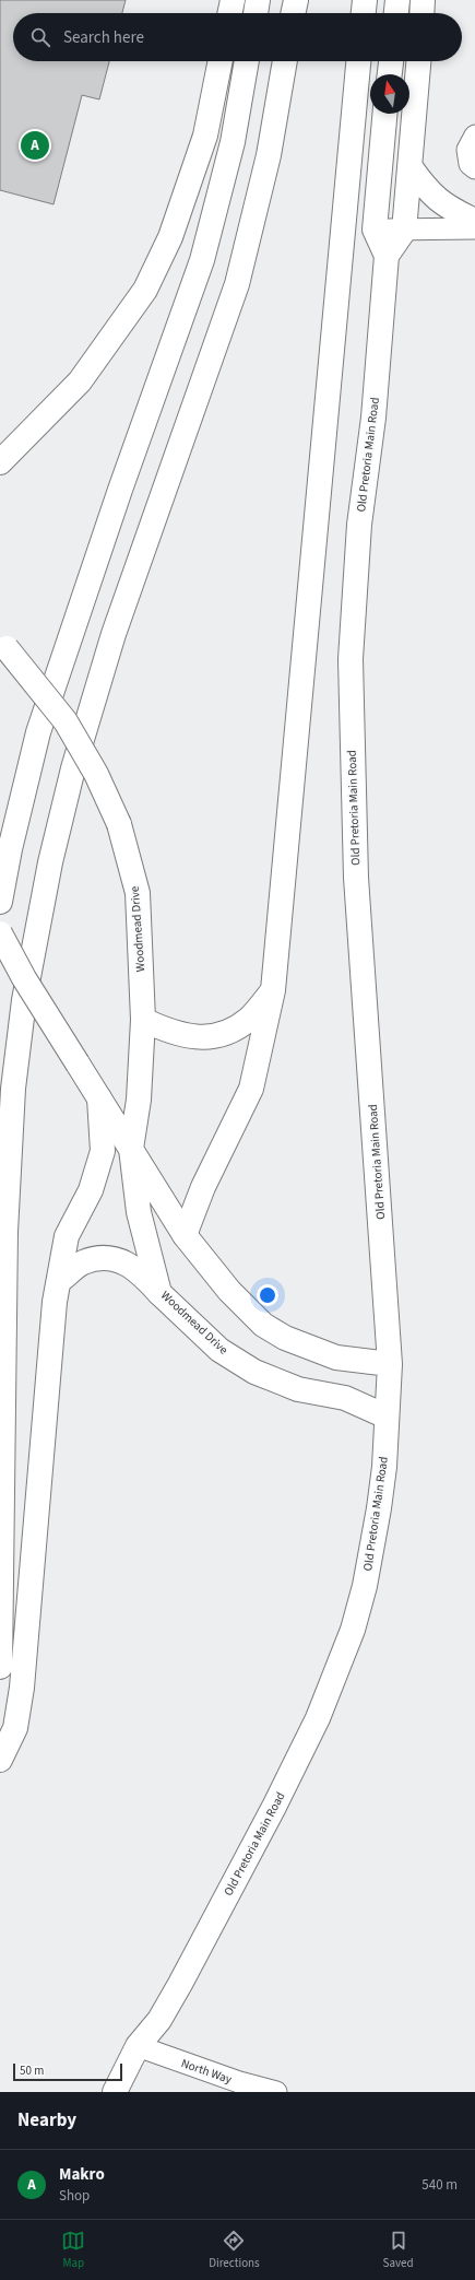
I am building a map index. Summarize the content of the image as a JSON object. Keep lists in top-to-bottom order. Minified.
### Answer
{"streets":{"main road":["Old Pretoria Main Road","Woodmead Drive"],"street":["North Way"]},"crossings":[["Old Pretoria Main Road","Woodmead Drive"],["Old Pretoria Main Road","North Way"]],"scale_bar":"50 m","north":"top","page":{"search":"Search here","pins":"A","scale":"50 m","heading":"Nearby","list":[{"mark":"A","name":"Makro","note":"Shop","value":"540 m"}],"nav":["Map","Directions","Saved"]}}
